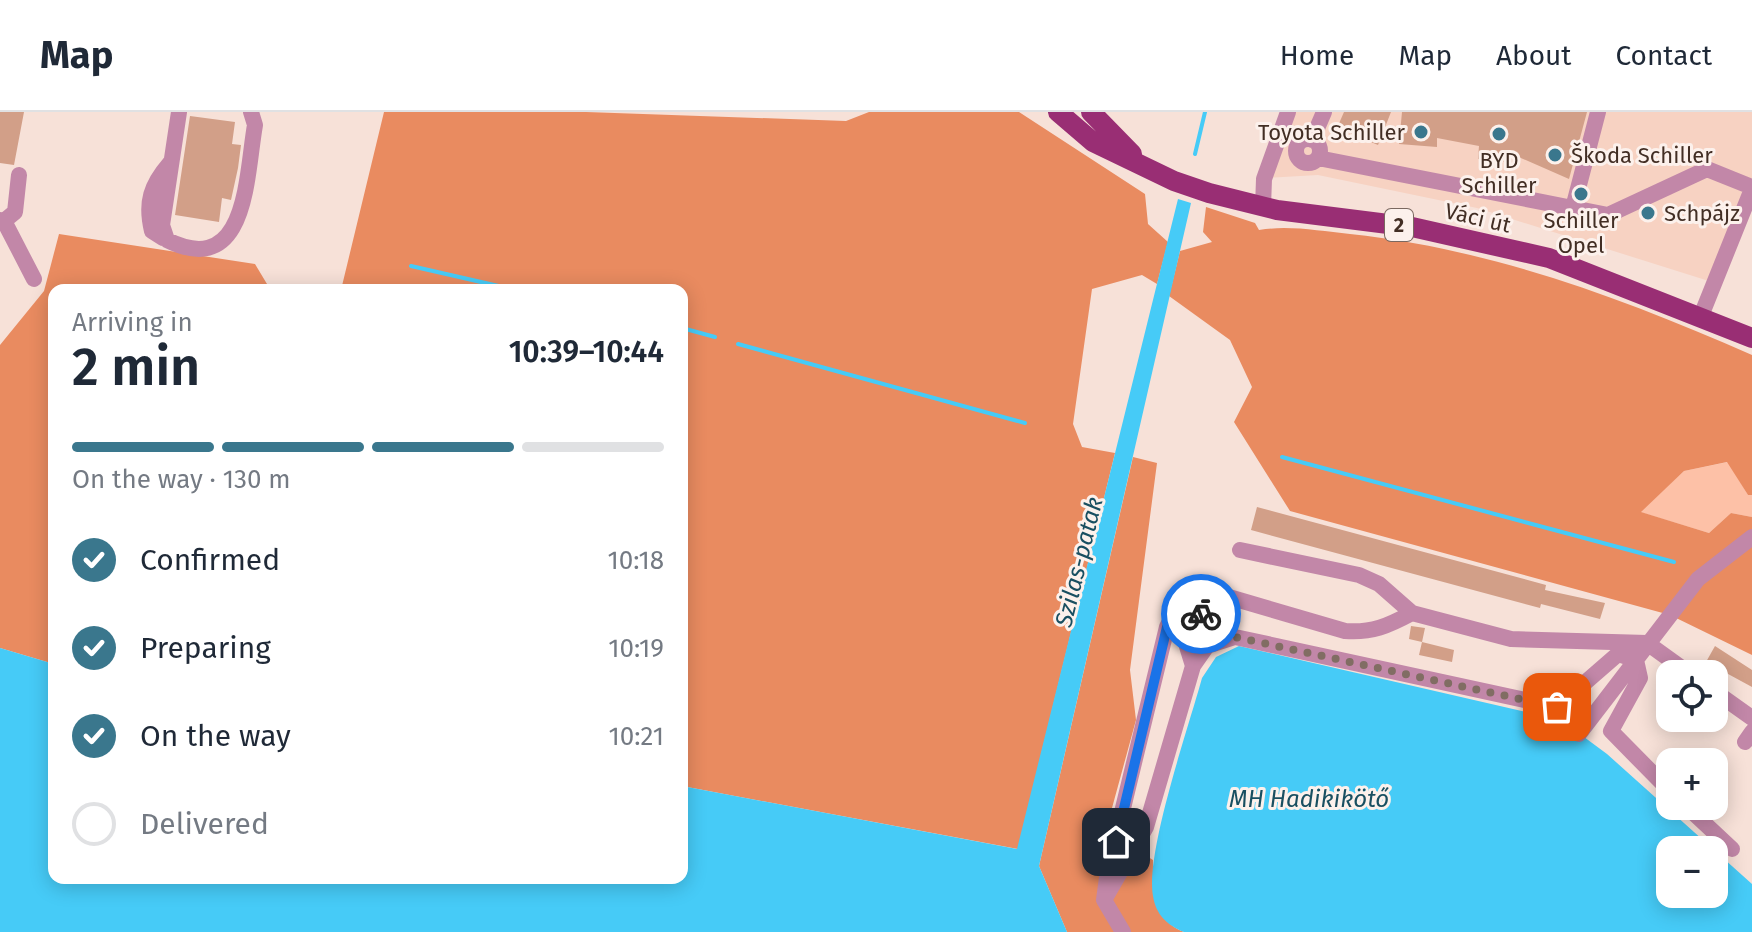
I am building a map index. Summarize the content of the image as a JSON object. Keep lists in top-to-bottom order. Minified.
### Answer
{"streets":{"main road":["Váci út","2"]},"water":["Szilas-patak","MH Hadikikötő"],"places":["Toyota Schiller","BYD Schiller","Škoda Schiller","Schiller Opel","Schpájz"],"page":{"header":"Map","nav":["Home","Map","About","Contact"],"heading":["2 min","Arriving in","10:39–10:44"],"bar":"On the way · 130 m","list":[["Confirmed","10:18"],["Preparing","10:19"],["On the way","10:21"],"Delivered"],"map_buttons":["+","−"]}}
